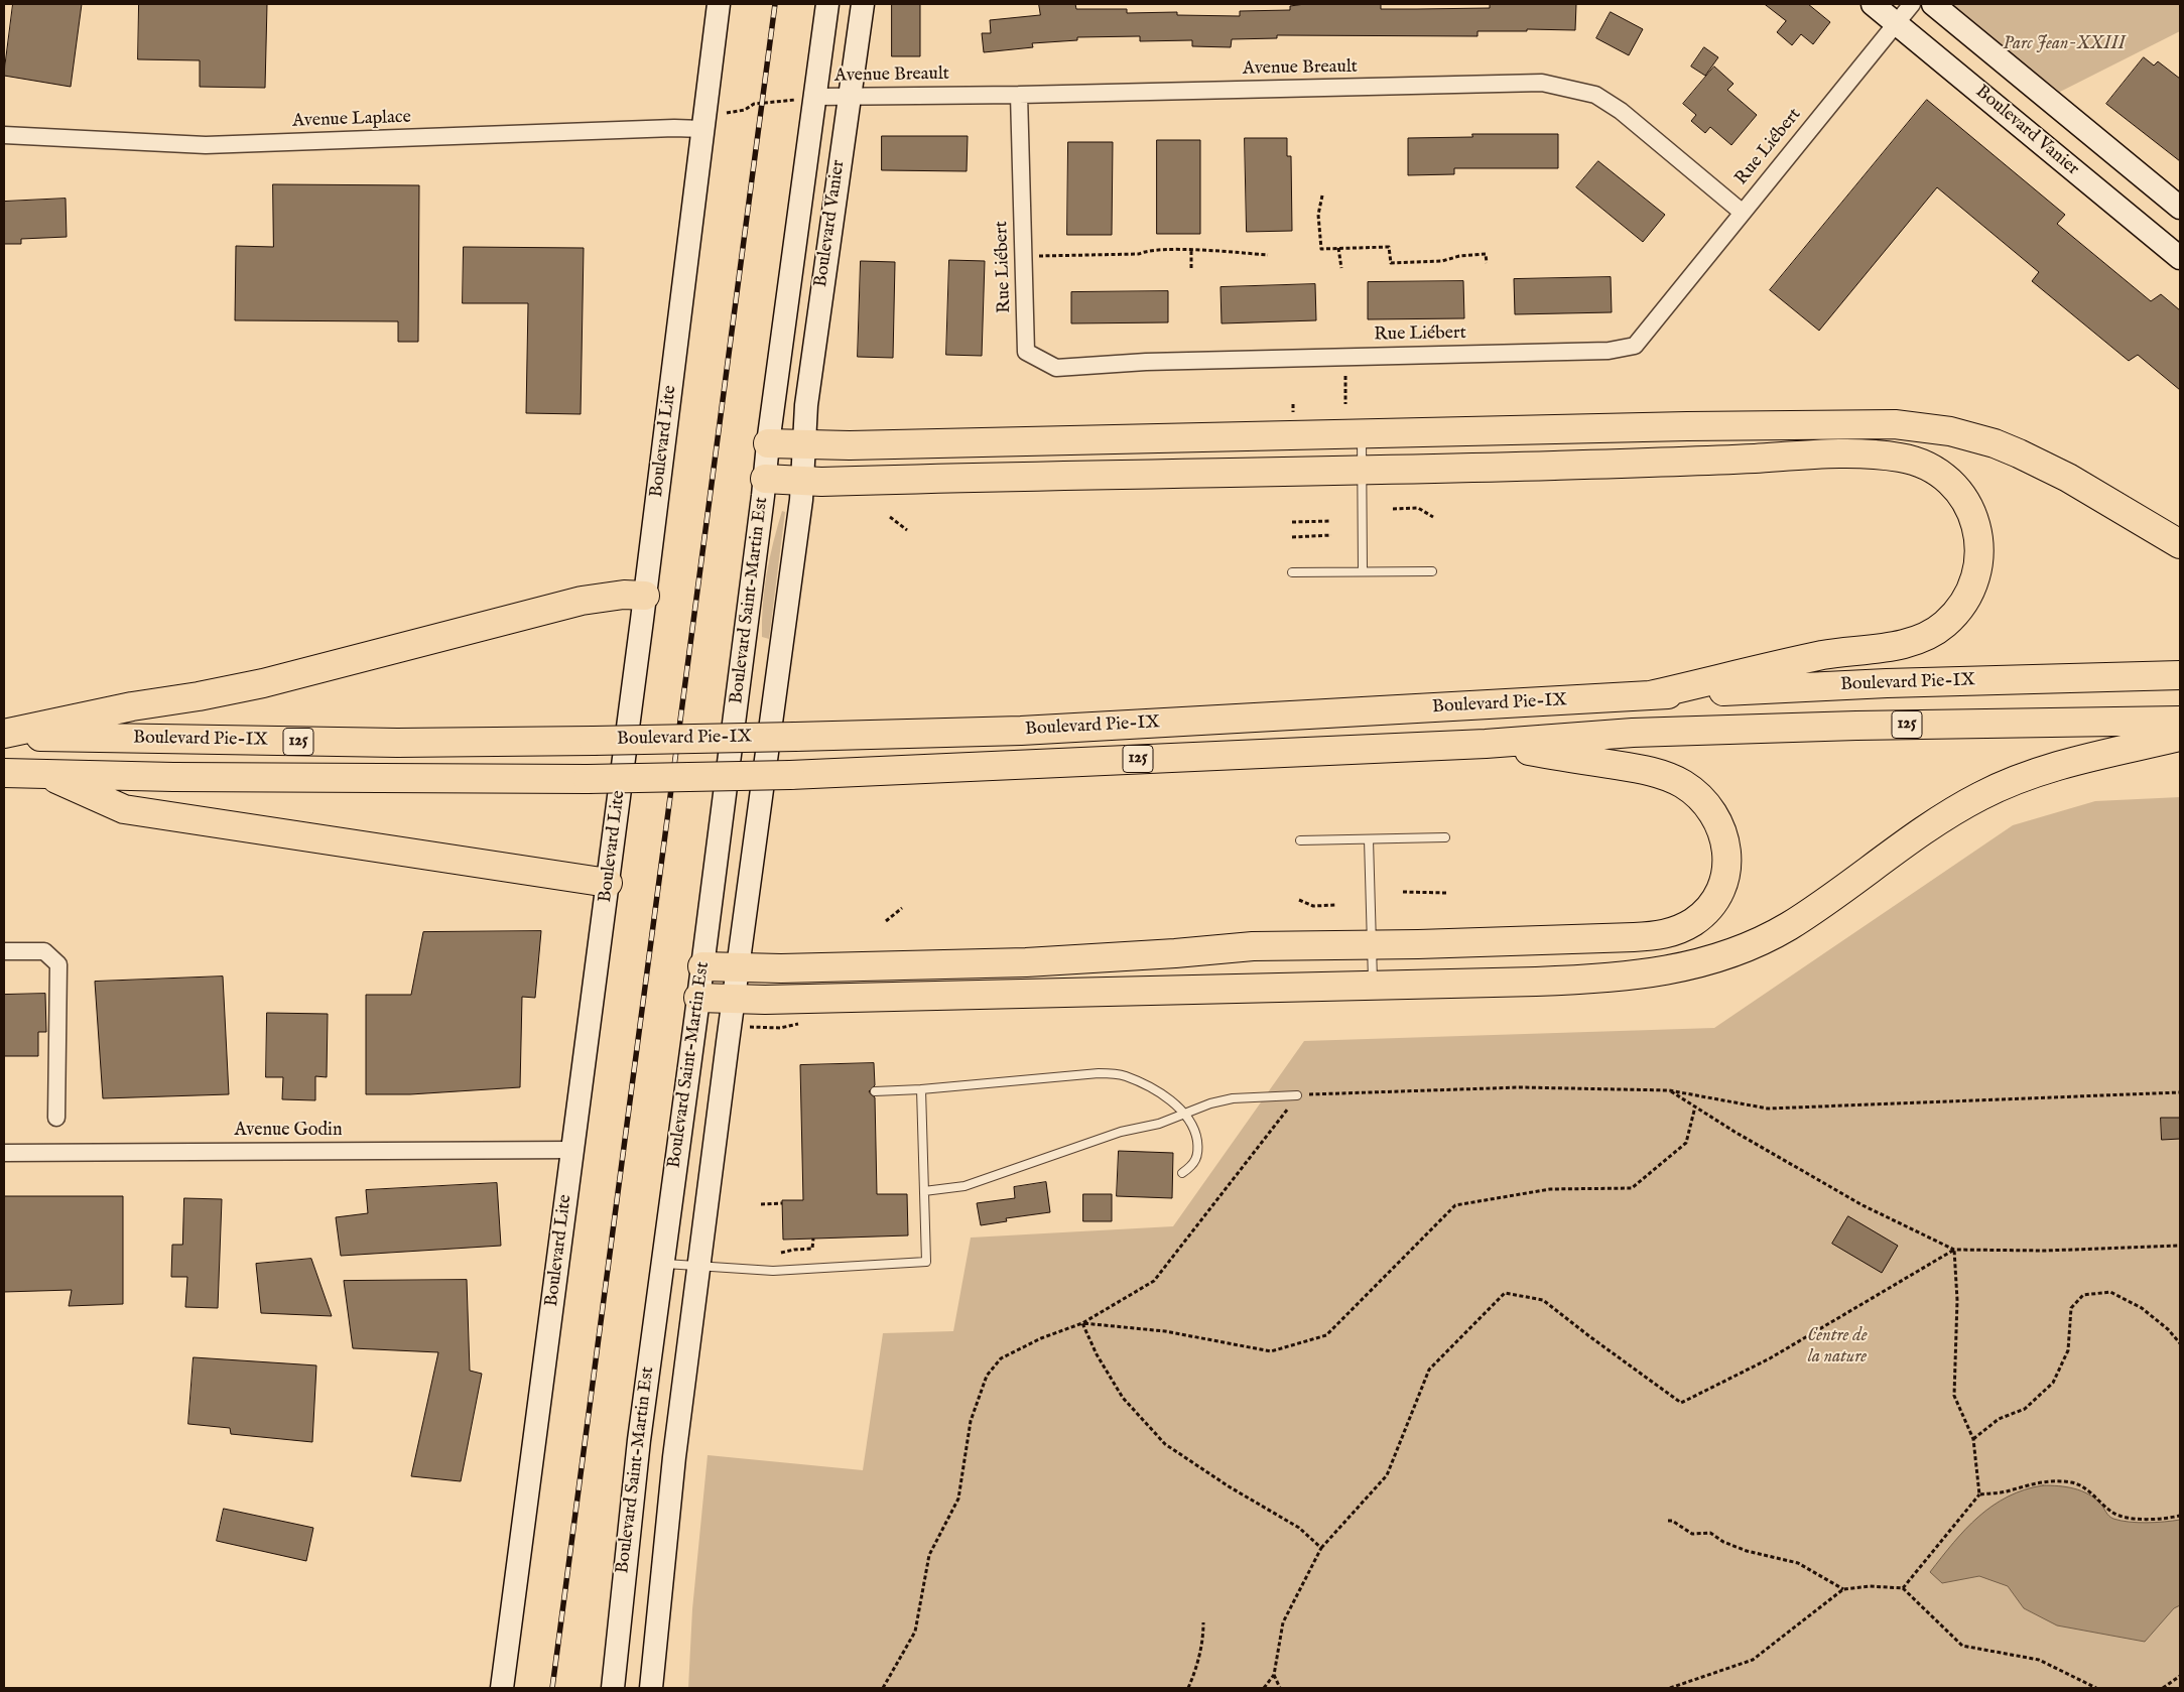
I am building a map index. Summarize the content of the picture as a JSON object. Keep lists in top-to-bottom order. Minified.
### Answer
{"streets":{"highway":["Boulevard Pie-IX","125"],"street":["Avenue Breault","Avenue Laplace","Boulevard Vanier","Rue Liébert","Boulevard Lite","Boulevard Saint-Martin Est","Avenue Godin"]},"crossings":[["Avenue Breault","Boulevard Vanier"],["Avenue Breault","Rue Liébert"],["Avenue Laplace","Boulevard Lite"],["Boulevard Vanier","Rue Liébert"],["Boulevard Vanier","Boulevard Saint-Martin Est"],["Boulevard Lite","Avenue Godin"]],"parks":["Parc Jean-XXIII","Centre de la nature"]}
